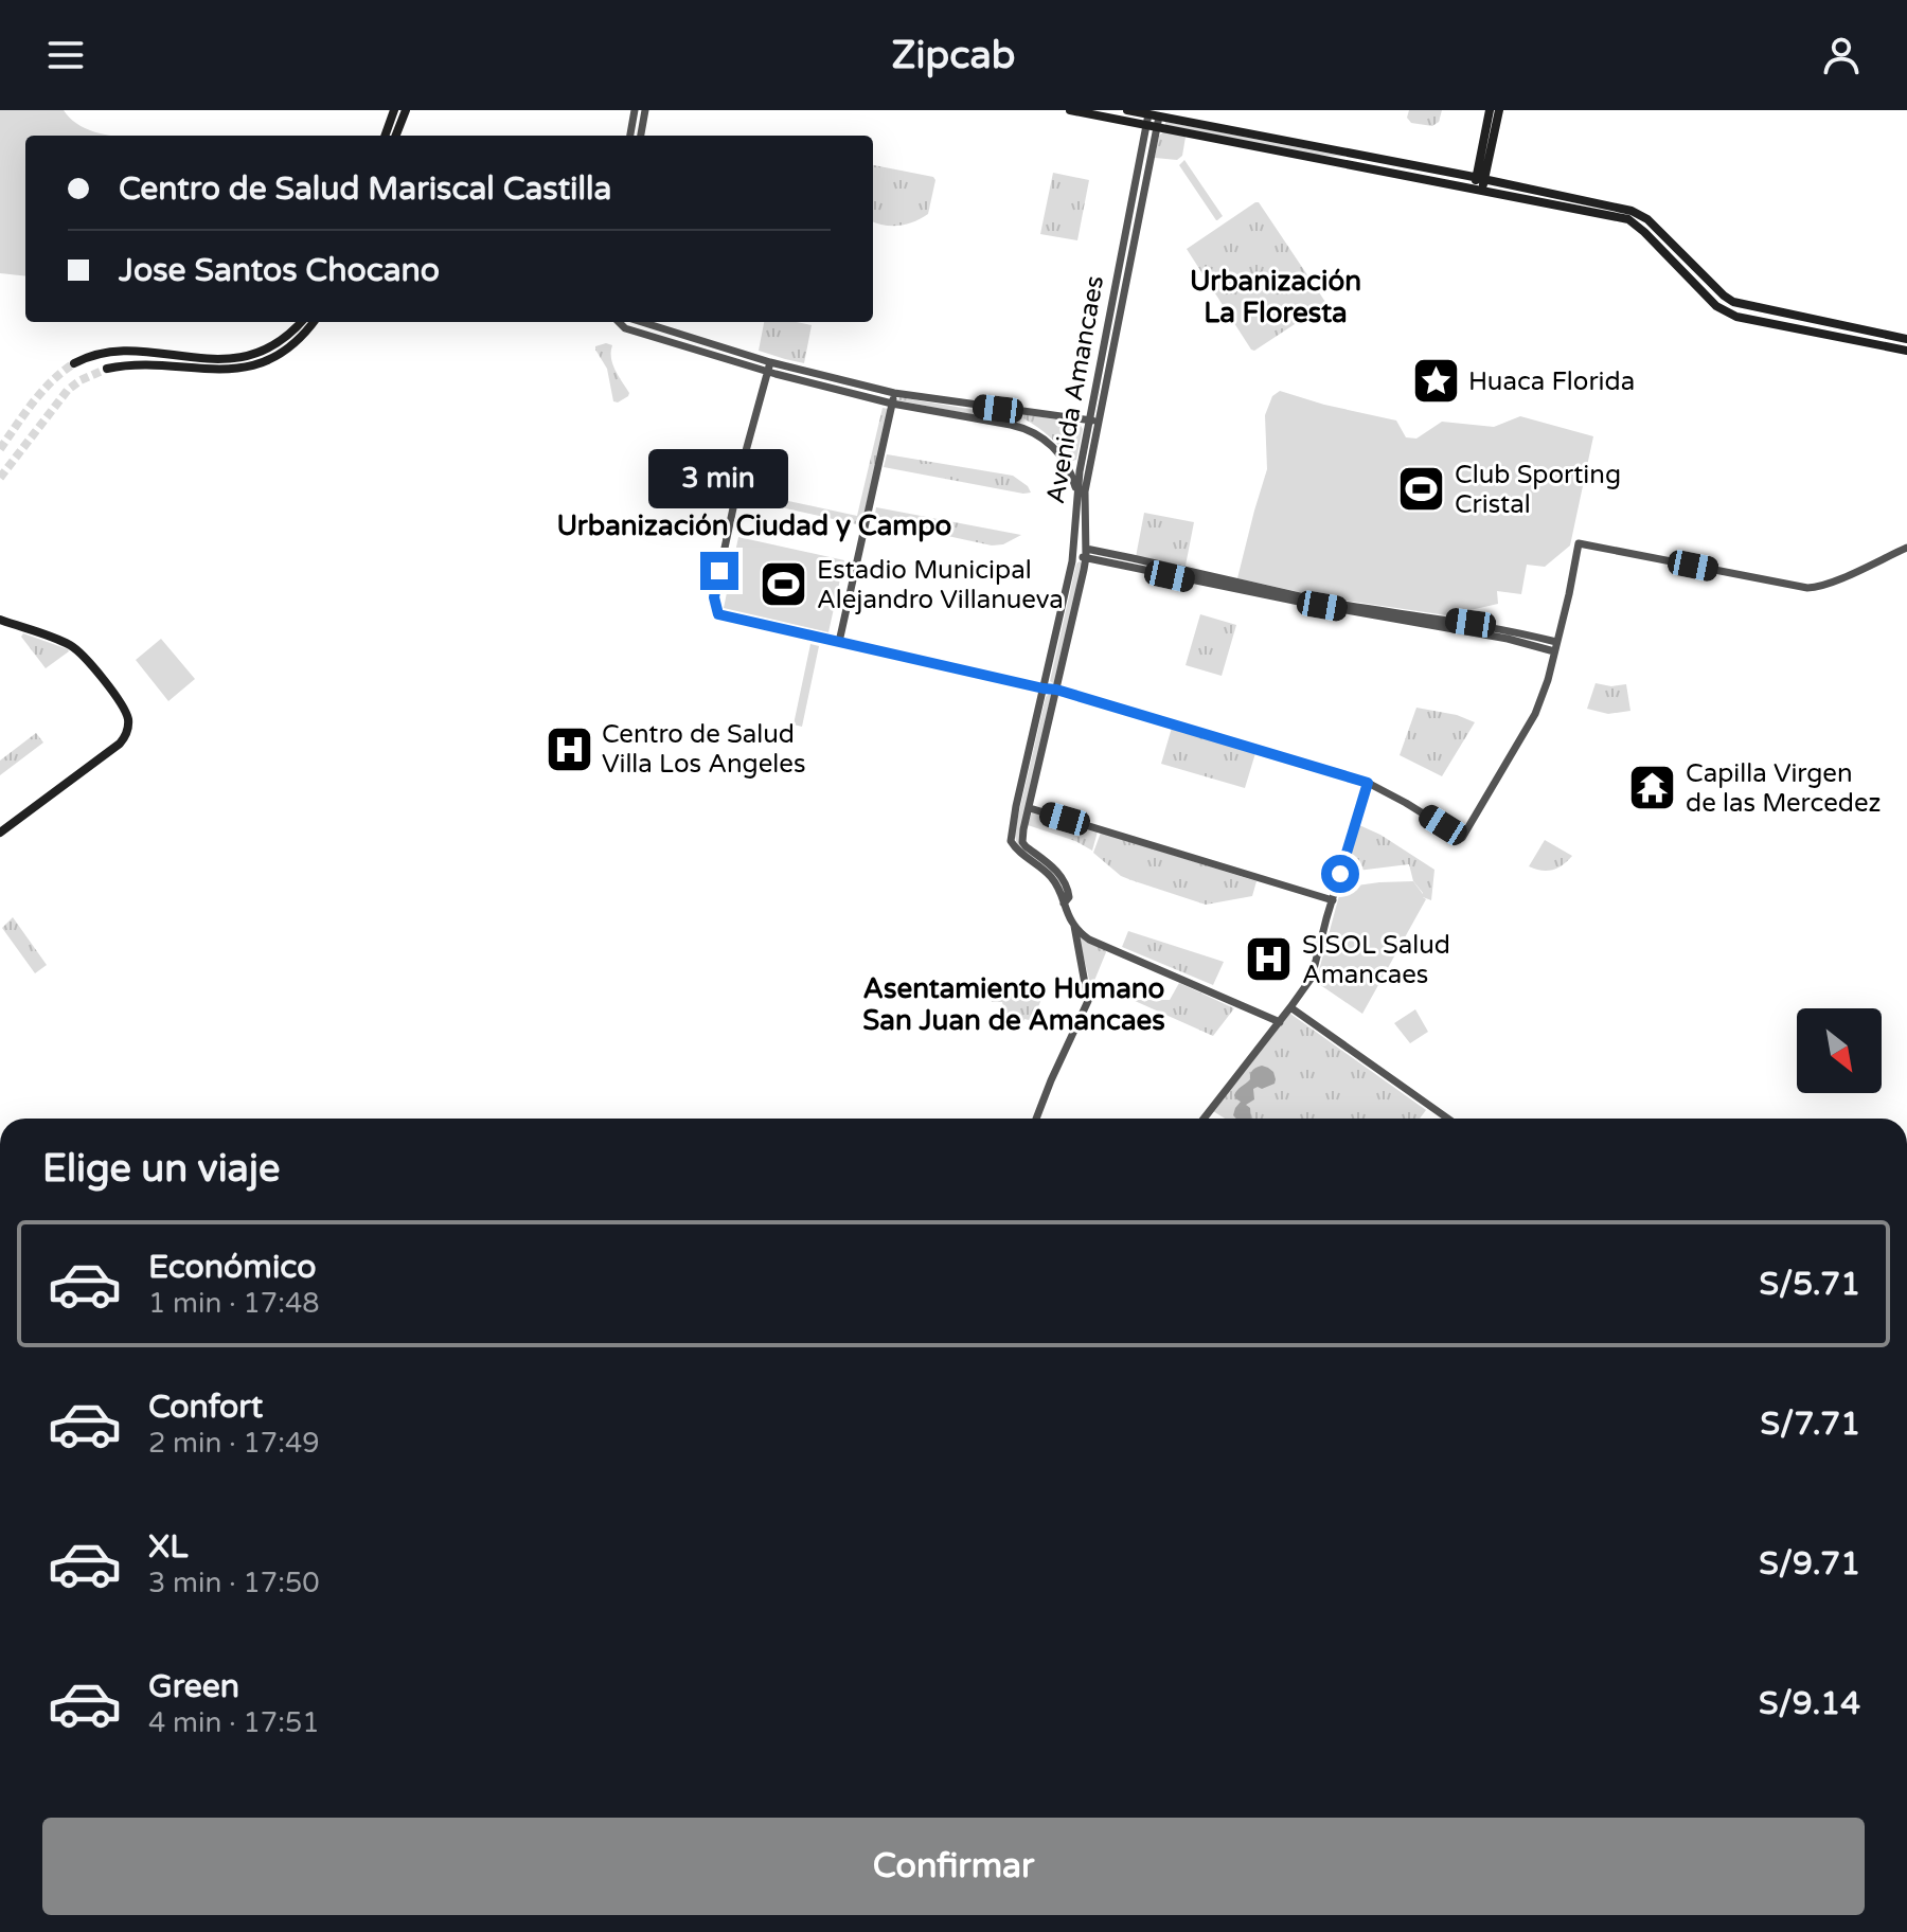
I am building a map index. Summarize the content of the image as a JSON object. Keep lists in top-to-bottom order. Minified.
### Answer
{"streets":{"street":["Avenida Amancaes"]},"districts":["Urbanización La Floresta","Urbanización Ciudad y Campo","Asentamiento Humano San Juan de Amancaes"],"places":{"place":["Huaca Florida"],"sports":["Club Sporting Cristal","Estadio Municipal Alejandro Villanueva"],"hospital":["Centro de Salud Villa Los Angeles","SISOL Salud Amancaes"],"temple":["Capilla Virgen de las Mercedez"]},"north":"bottom right","page":{"header":"Zipcab","banner":["Centro de Salud Mariscal Castilla","Jose Santos Chocano"],"bubble":"3 min","heading":"Elige un viaje","list":[{"name":"Económico","note":"1 min · 17:48","value":"S/5.71"},{"name":"Confort","note":"2 min · 17:49","value":"S/7.71"},{"name":"XL","note":"3 min · 17:50","value":"S/9.71"},{"name":"Green","note":"4 min · 17:51","value":"S/9.14"}],"buttons":"Confirmar"}}
